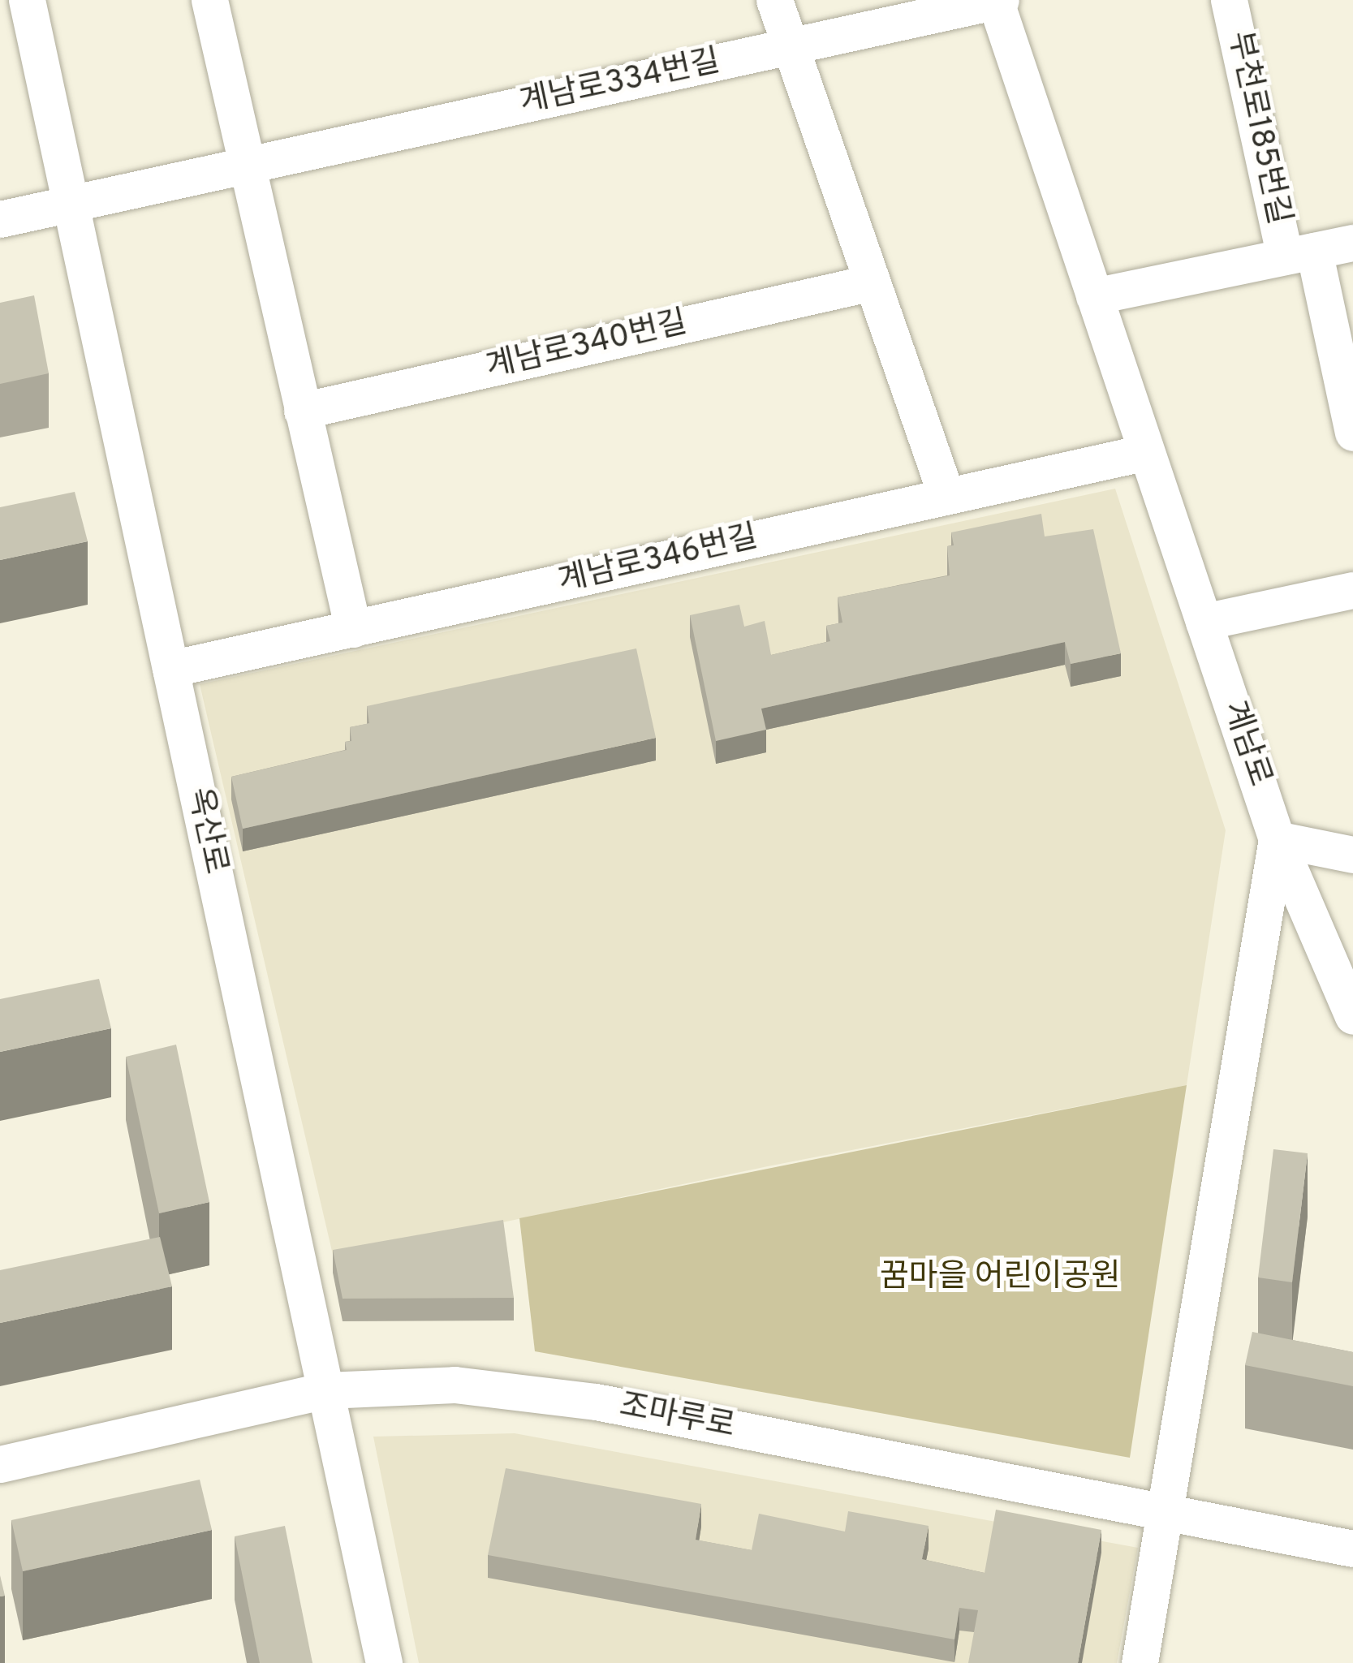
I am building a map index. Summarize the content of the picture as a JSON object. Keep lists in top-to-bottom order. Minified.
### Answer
{"streets":{"street":["계남로334번길","부천로185번길","계남로340번길","계남로346번길","계남로","옥산로","조마루로"]},"crossings":[["계남로334번길","계남로"],["계남로334번길","옥산로"],["부천로185번길","계남로"],["계남로346번길","계남로"],["계남로346번길","옥산로"],["계남로","조마루로"],["옥산로","조마루로"]],"parks":["꿈마을 어린이공원"]}
